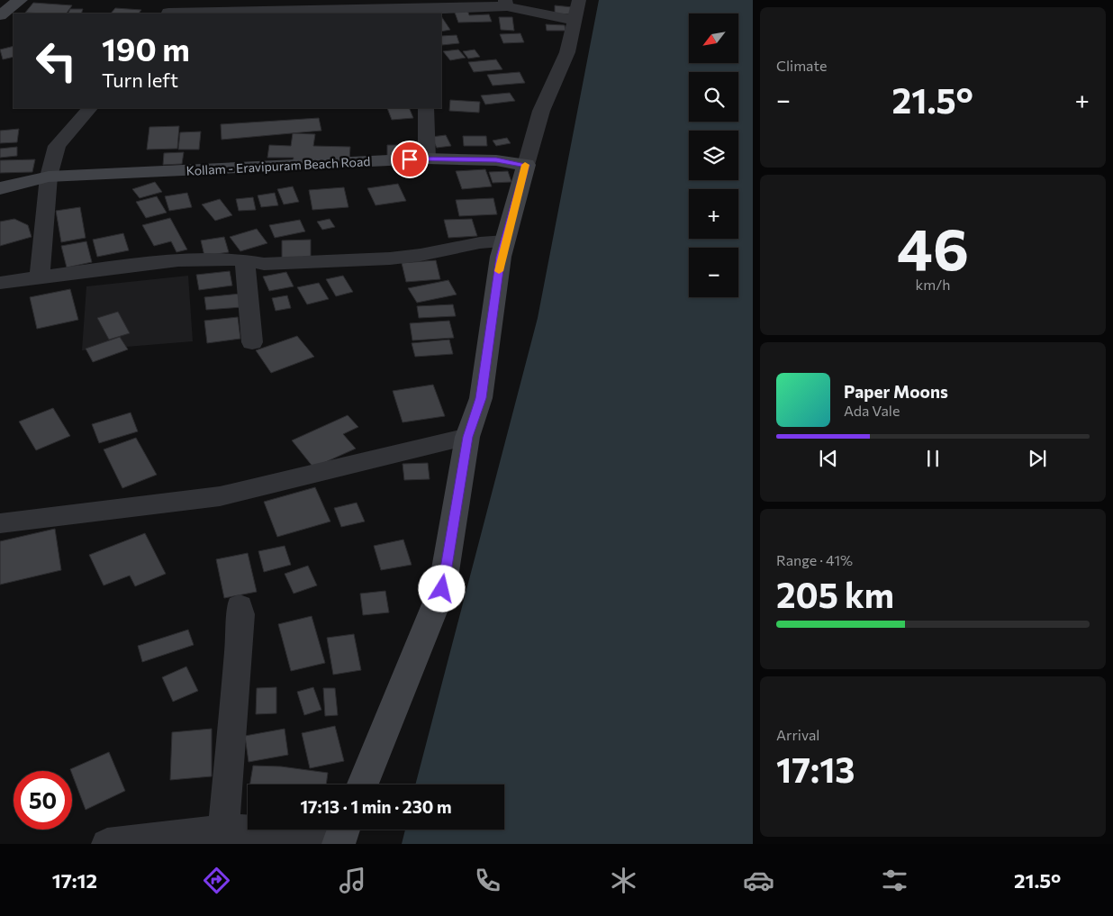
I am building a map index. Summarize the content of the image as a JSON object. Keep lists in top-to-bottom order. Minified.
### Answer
{"streets":{"main road":["Kollam - Eravipuram Beach Road"]},"north":"bottom left","page":{"tile":["Climate",["46","km/h"],["Range · 41%","205 km"],["Arrival","17:13"]],"map_buttons":["+","−"],"turn":["190 m","Turn left"],"heat":["−","21.5°","+"],"song":["Paper Moons","Ada Vale"],"limit":"50","trip":"17:13 · 1 min · 230 m","tabs":["17:12","21.5°"]}}
